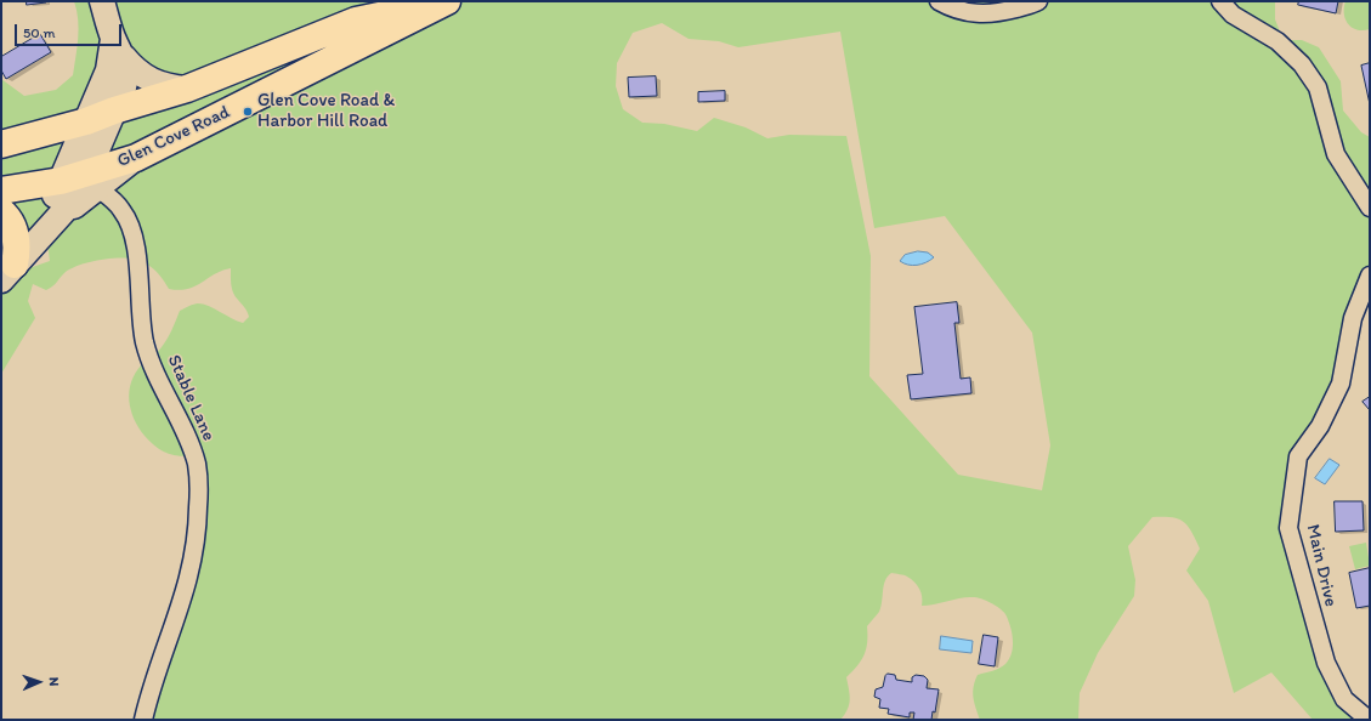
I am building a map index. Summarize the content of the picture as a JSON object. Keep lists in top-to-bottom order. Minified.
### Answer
{"streets":{"main road":["Glen Cove Road"],"street":["Stable Lane","Main Drive"]},"crossings":[["Glen Cove Road","Stable Lane"]],"places":["Glen Cove Road & Harbor Hill Road"],"scale_bar":"50 m","north":"right"}
